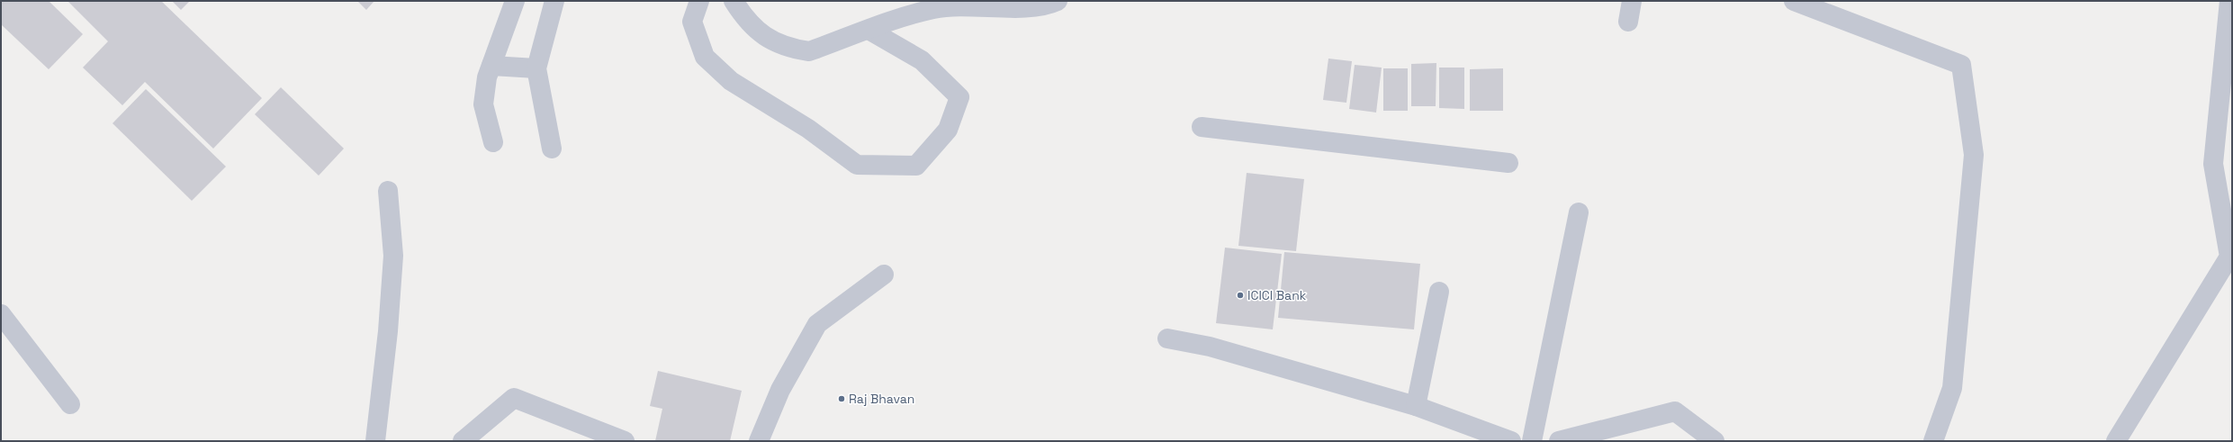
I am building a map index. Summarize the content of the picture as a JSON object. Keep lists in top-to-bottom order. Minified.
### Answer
{"places":["ICICI Bank","Raj Bhavan"]}
